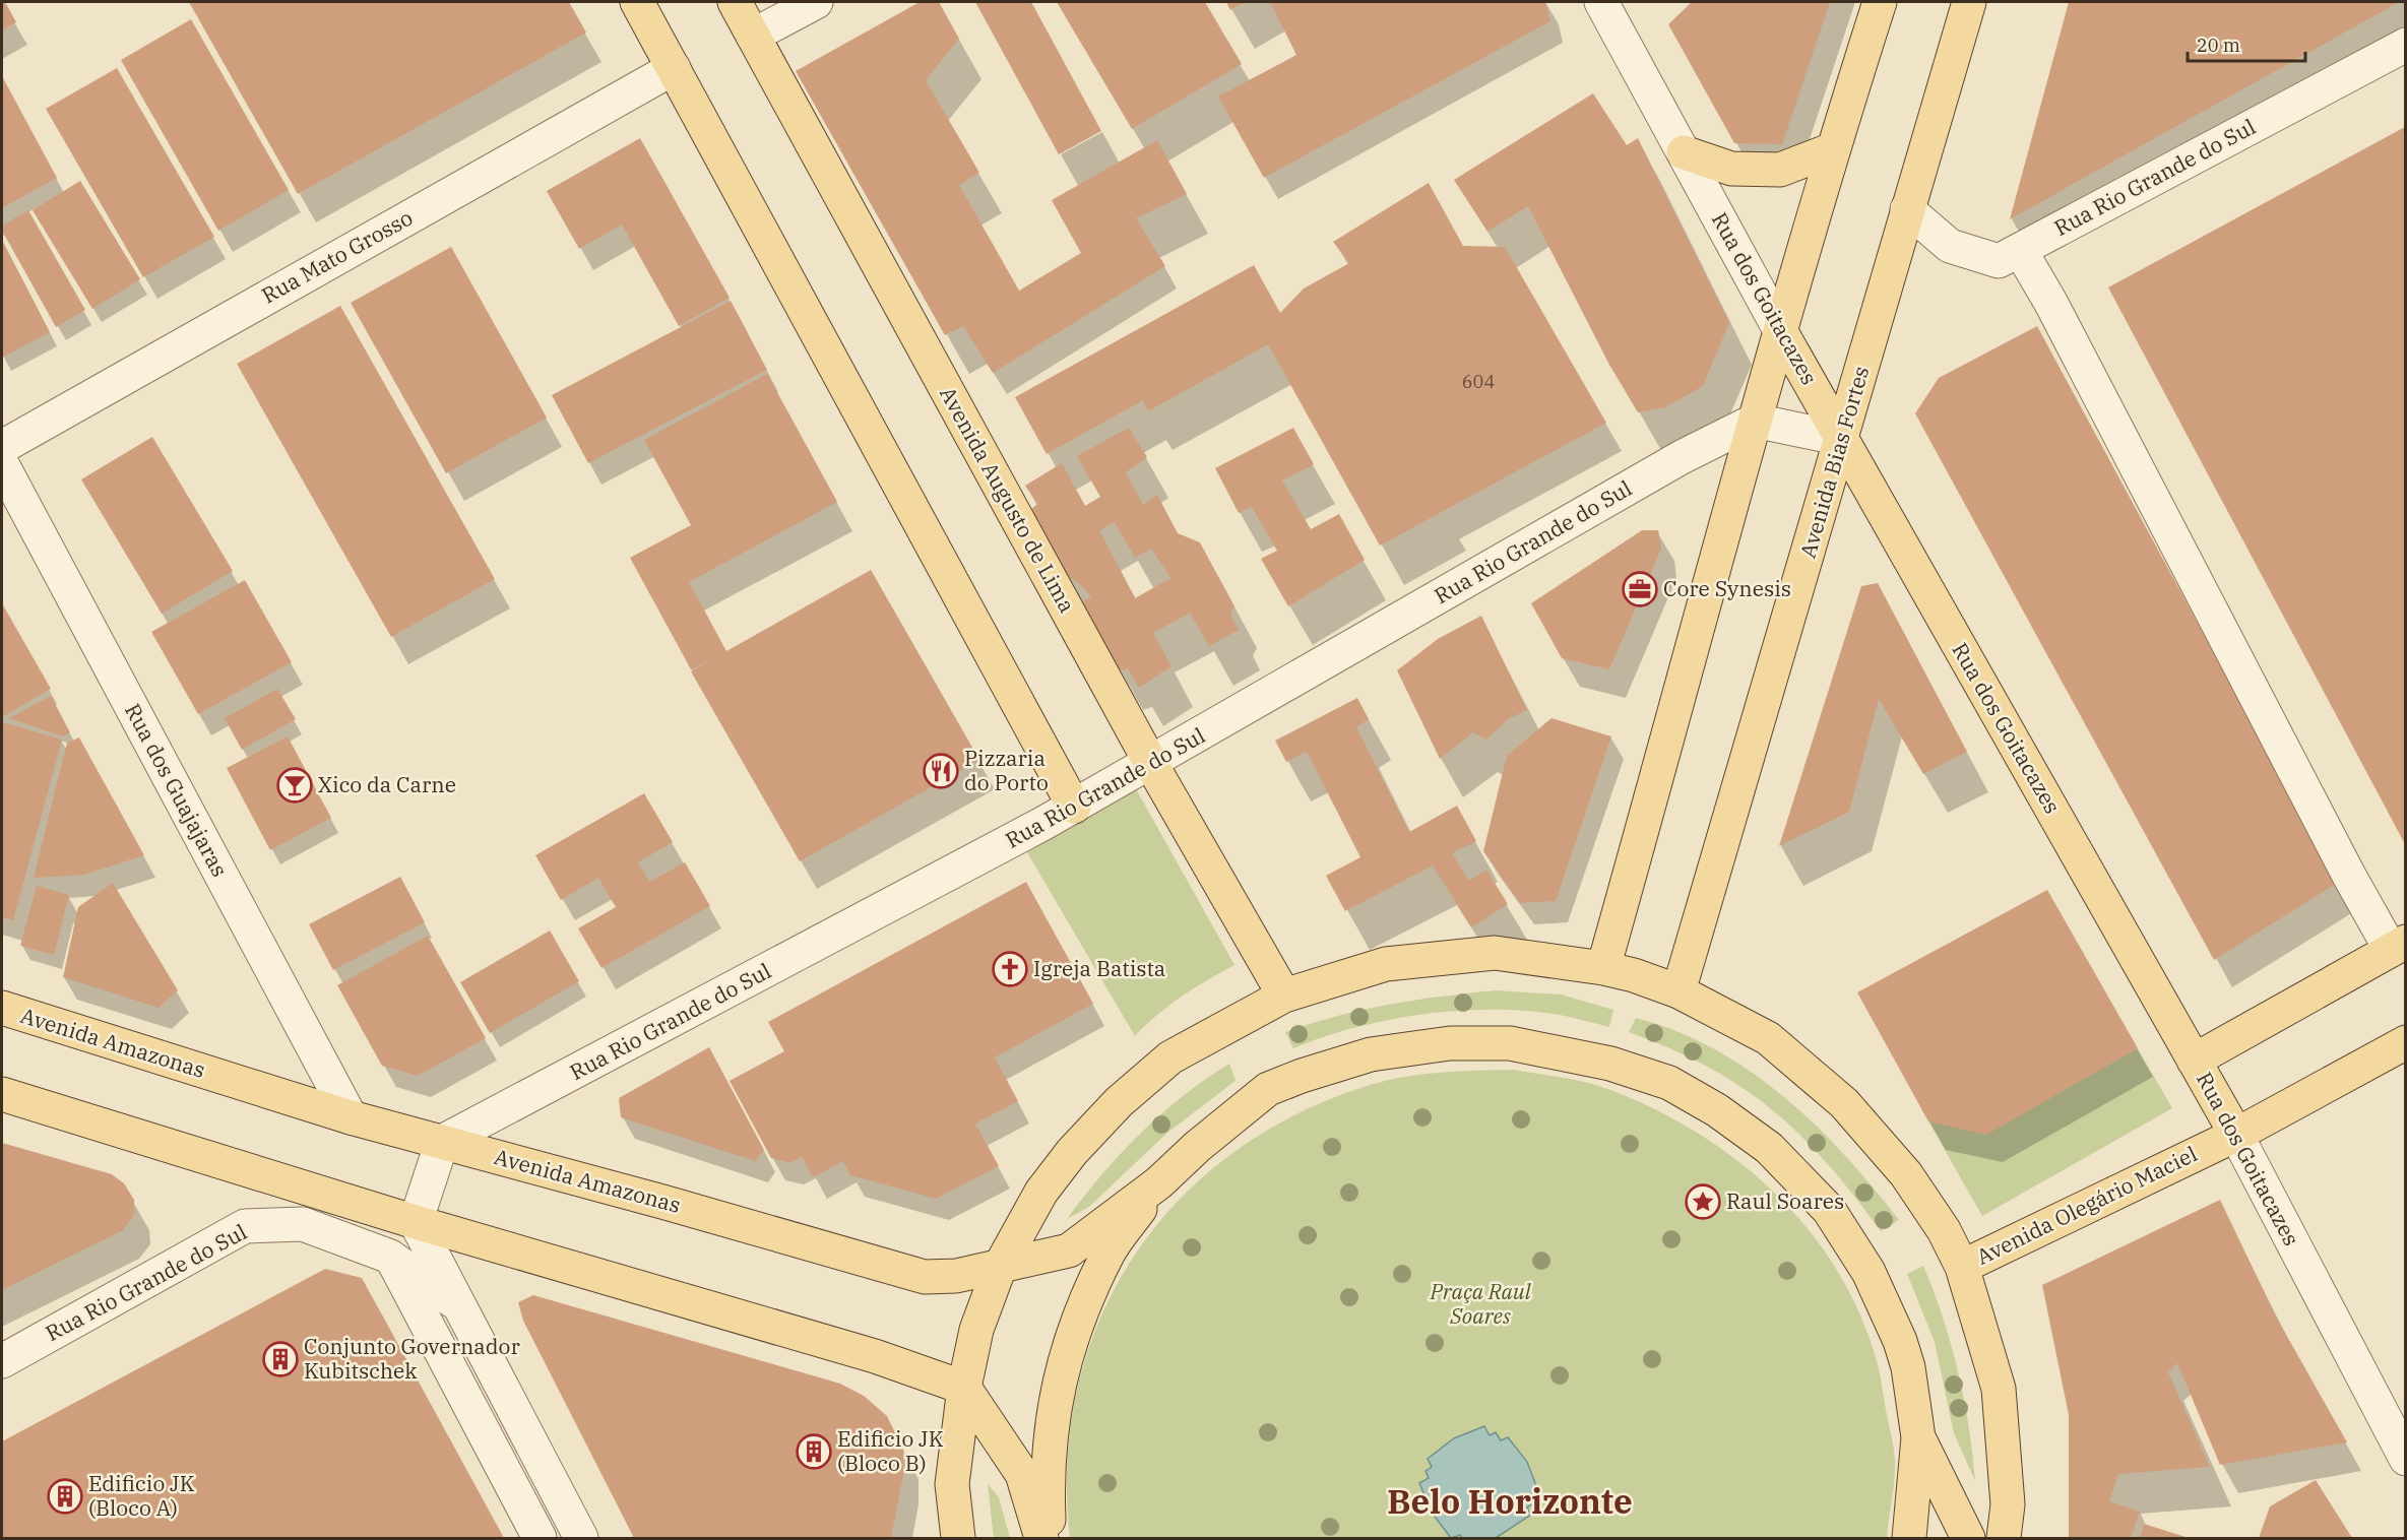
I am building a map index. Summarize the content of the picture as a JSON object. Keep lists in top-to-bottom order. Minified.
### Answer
{"streets":{"main road":["Rua dos Goitacazes","Avenida Bias Fortes","Avenida Augusto de Lima","Avenida Amazonas","Avenida Olegário Maciel"],"street":["Rua Rio Grande do Sul","Rua Mato Grosso","Rua dos Guajajaras"]},"crossings":[["Rua Rio Grande do Sul","Avenida Bias Fortes"],["Rua Rio Grande do Sul","Avenida Augusto de Lima"],["Rua Rio Grande do Sul","Avenida Amazonas"],["Rua dos Goitacazes","Avenida Bias Fortes"],["Rua dos Goitacazes","Avenida Olegário Maciel"],["Rua dos Guajajaras","Avenida Amazonas"]],"districts":["Belo Horizonte"],"parks":["Praça Raul Soares"],"places":{"office":["Core Synesis"],"restaurant":["Pizzaria do Porto"],"bar":["Xico da Carne"],"church":["Igreja Batista"],"place":["Raul Soares"],"building":["Conjunto Governador Kubitschek","Edificio JK (Bloco B)","Edificio JK (Bloco A)"]},"house_numbers":["604"],"scale_bar":"20 m"}
